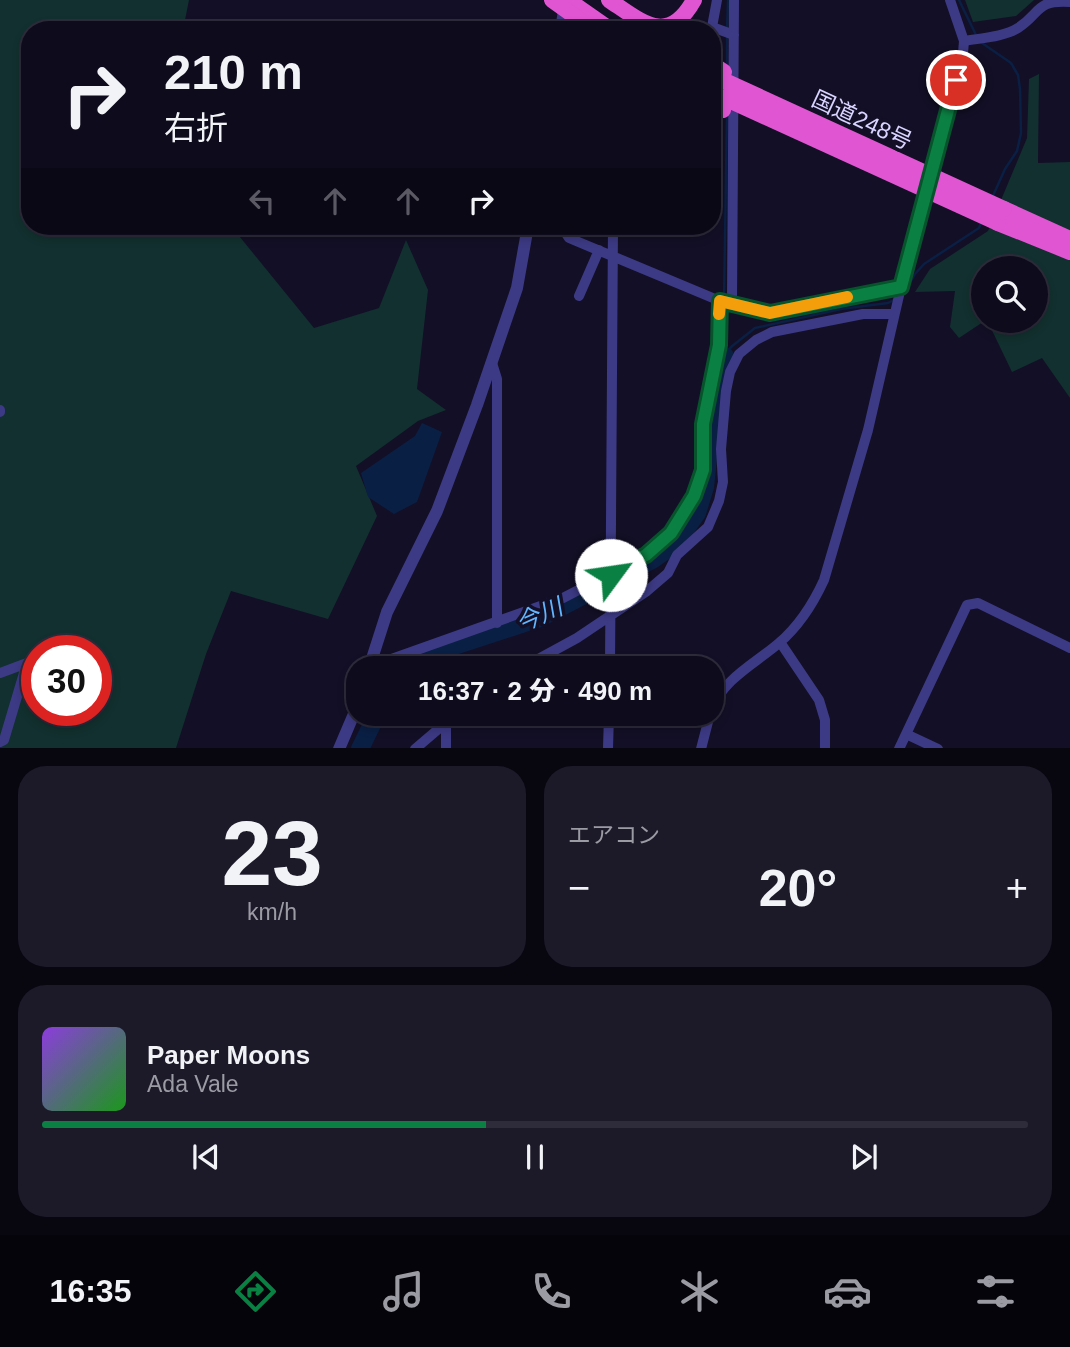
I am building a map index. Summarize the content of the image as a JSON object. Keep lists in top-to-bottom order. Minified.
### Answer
{"streets":{"highway":["国道248号"]},"water":["今川"],"page":{"turn":["210 m","右折"],"limit":"30","trip":"16:37 · 2 分 · 490 m","tile":[["23","km/h"],"エアコン"],"heat":["−","20°","+"],"song":["Paper Moons","Ada Vale"],"tabs":"16:35"}}
